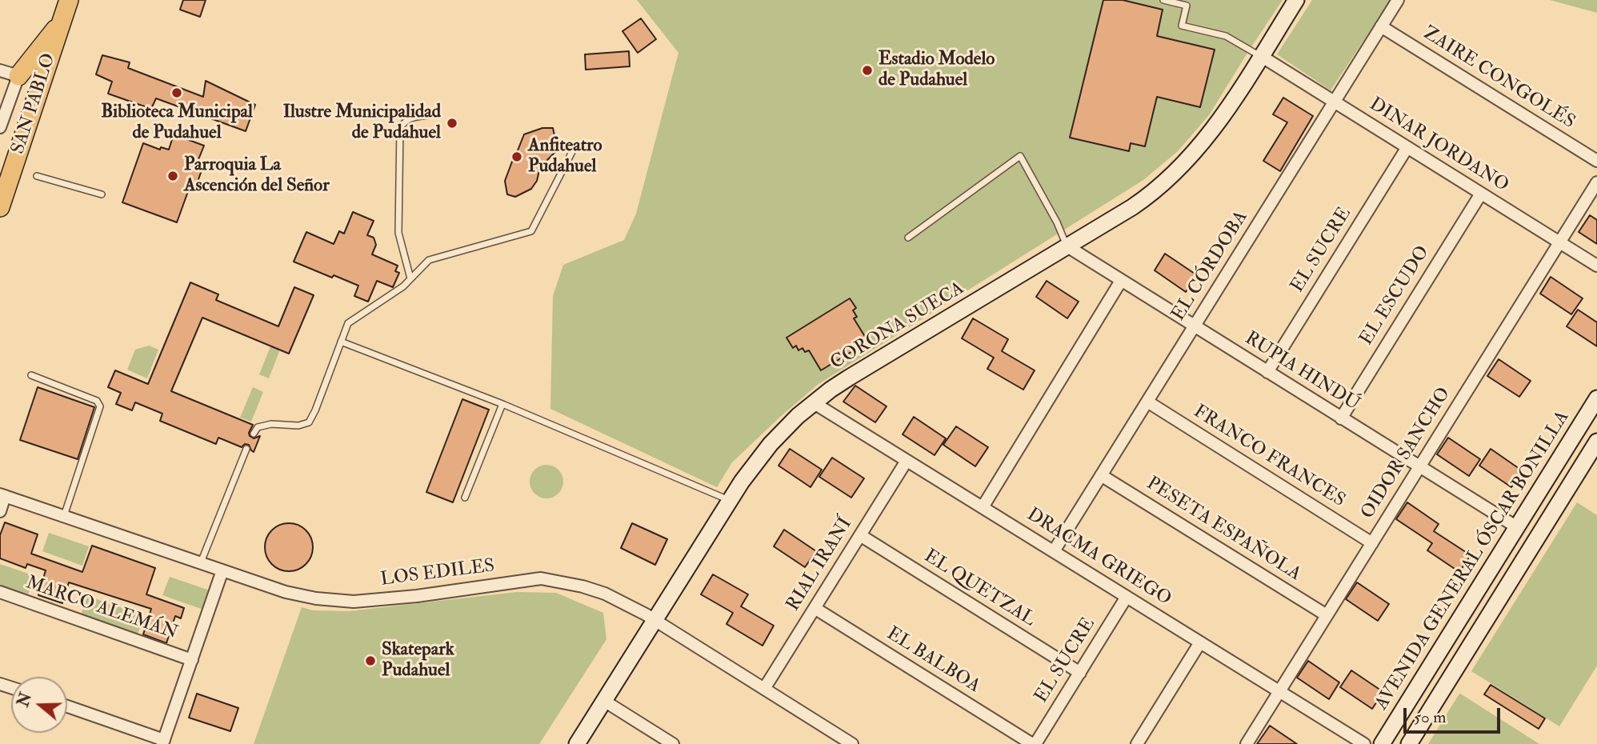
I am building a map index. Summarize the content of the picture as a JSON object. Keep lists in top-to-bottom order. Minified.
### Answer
{"streets":{"main road":["SAN PABLO"],"street":["ZAIRE CONGOLÉS","DINAR JORDANO","EL SUCRE","EL CÓRDOBA","EL ESCUDO","CORONA SUECA","RUPIA HINDÚ","OIDOR SANCHO","FRANCO FRANCES","PESETA ESPAÑOLA","DRACMA GRIEGO","AVENIDA GENERAL ÓSCAR BONILLA","RIAL IRANÍ","LOS EDILES","EL QUETZAL","MARCO ALEMÁN","EL BALBOA"]},"crossings":[["ZAIRE CONGOLÉS","EL CÓRDOBA"],["DINAR JORDANO","EL SUCRE"],["DINAR JORDANO","EL CÓRDOBA"],["DINAR JORDANO","EL ESCUDO"],["DINAR JORDANO","CORONA SUECA"],["DINAR JORDANO","OIDOR SANCHO"],["EL SUCRE","RUPIA HINDÚ"],["EL SUCRE","DRACMA GRIEGO"],["EL SUCRE","EL QUETZAL"],["EL SUCRE","EL BALBOA"],["EL CÓRDOBA","RUPIA HINDÚ"],["EL CÓRDOBA","FRANCO FRANCES"],["EL CÓRDOBA","PESETA ESPAÑOLA"],["EL CÓRDOBA","DRACMA GRIEGO"],["EL ESCUDO","RUPIA HINDÚ"],["CORONA SUECA","RUPIA HINDÚ"],["CORONA SUECA","DRACMA GRIEGO"],["CORONA SUECA","LOS EDILES"],["RUPIA HINDÚ","OIDOR SANCHO"],["RUPIA HINDÚ","AVENIDA GENERAL ÓSCAR BONILLA"],["OIDOR SANCHO","FRANCO FRANCES"],["OIDOR SANCHO","PESETA ESPAÑOLA"],["OIDOR SANCHO","DRACMA GRIEGO"],["DRACMA GRIEGO","RIAL IRANÍ"],["RIAL IRANÍ","LOS EDILES"],["RIAL IRANÍ","EL QUETZAL"],["RIAL IRANÍ","EL BALBOA"]],"places":["Estadio Modelo de Pudahuel","Biblioteca Municipal de Pudahuel","Ilustre Municipalidad de Pudahuel","Anfiteatro Pudahuel","Parroquia La Ascención del Señor","Skatepark Pudahuel"],"scale_bar":"50 m","north":"left"}
